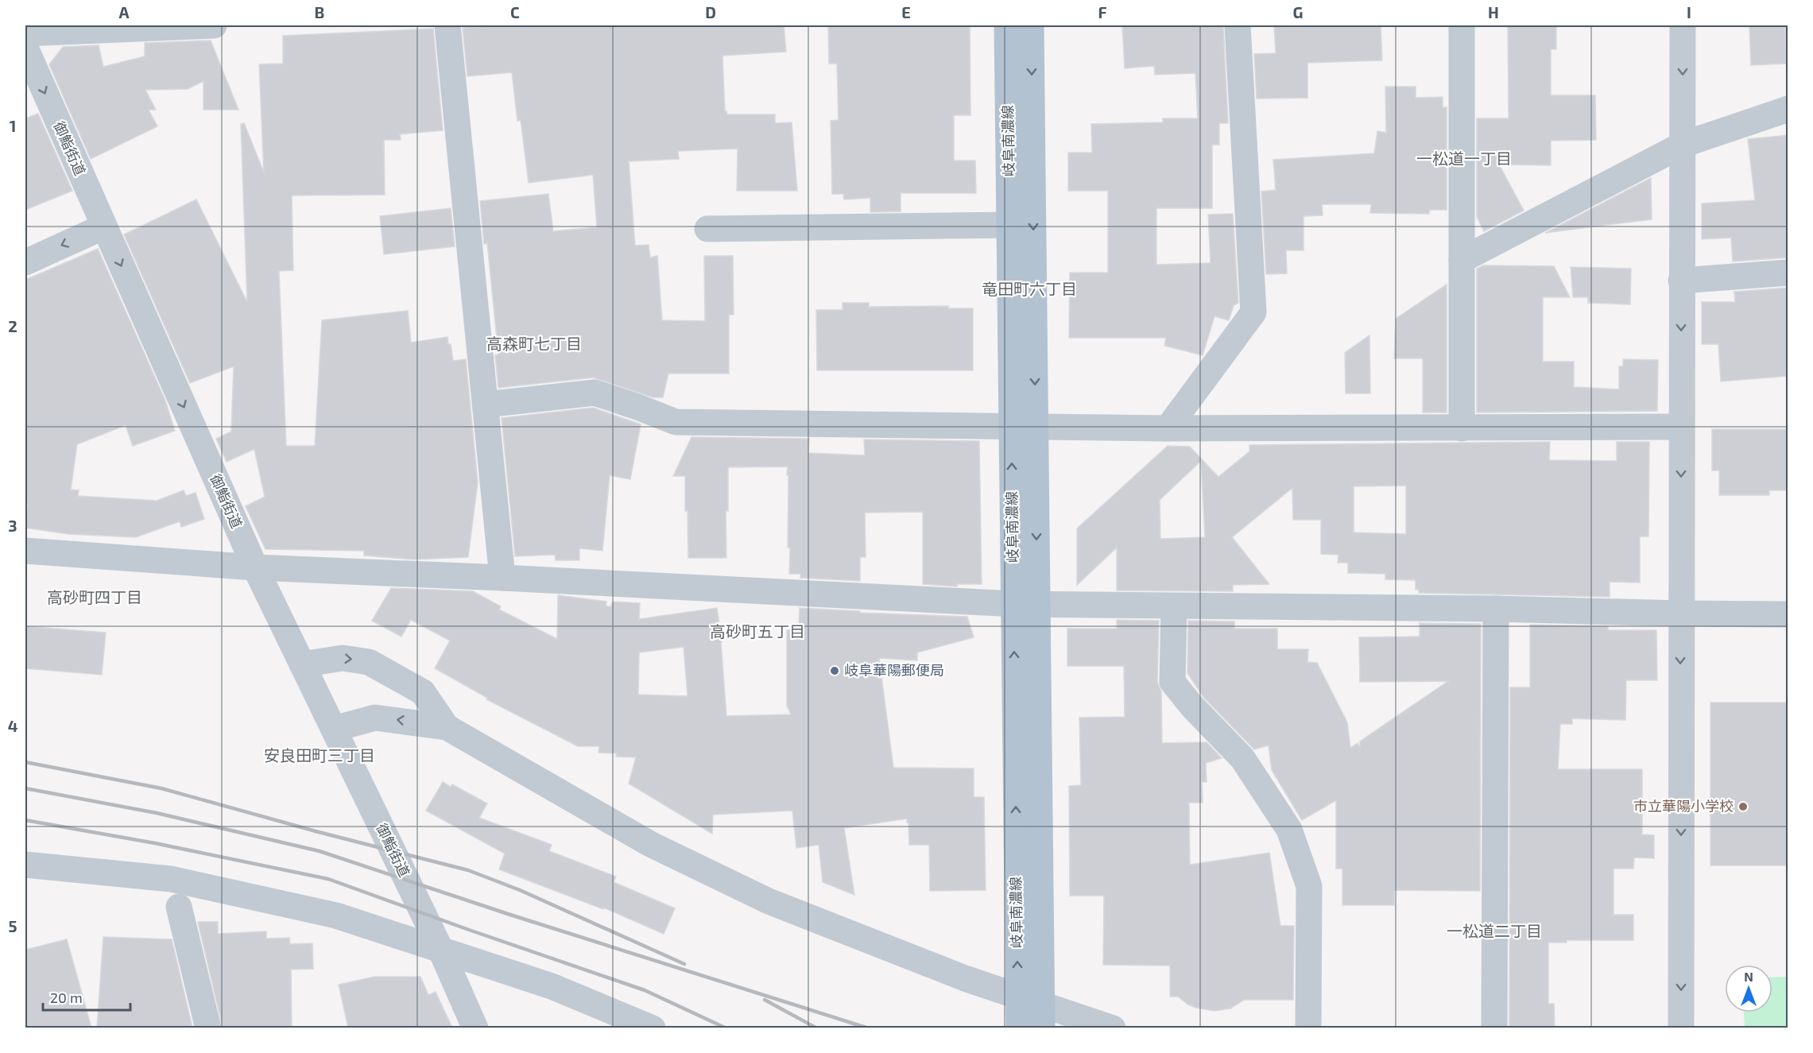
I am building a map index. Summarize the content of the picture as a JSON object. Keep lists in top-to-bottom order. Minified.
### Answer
{"streets":{"main road":["岐阜南濃線"],"street":["御鮨街道"]},"one_way":["御鮨街道"],"districts":["一松道一丁目","竜田町六丁目","高森町七丁目","高砂町四丁目","高砂町五丁目","安良田町三丁目","一松道二丁目"],"places":["岐阜華陽郵便局","市立華陽小学校"],"scale_bar":"20 m","north":"top","grid":{"columns":["A","B","C","D","E","F","G","H","I"],"rows":["1","2","3","4","5"]}}
